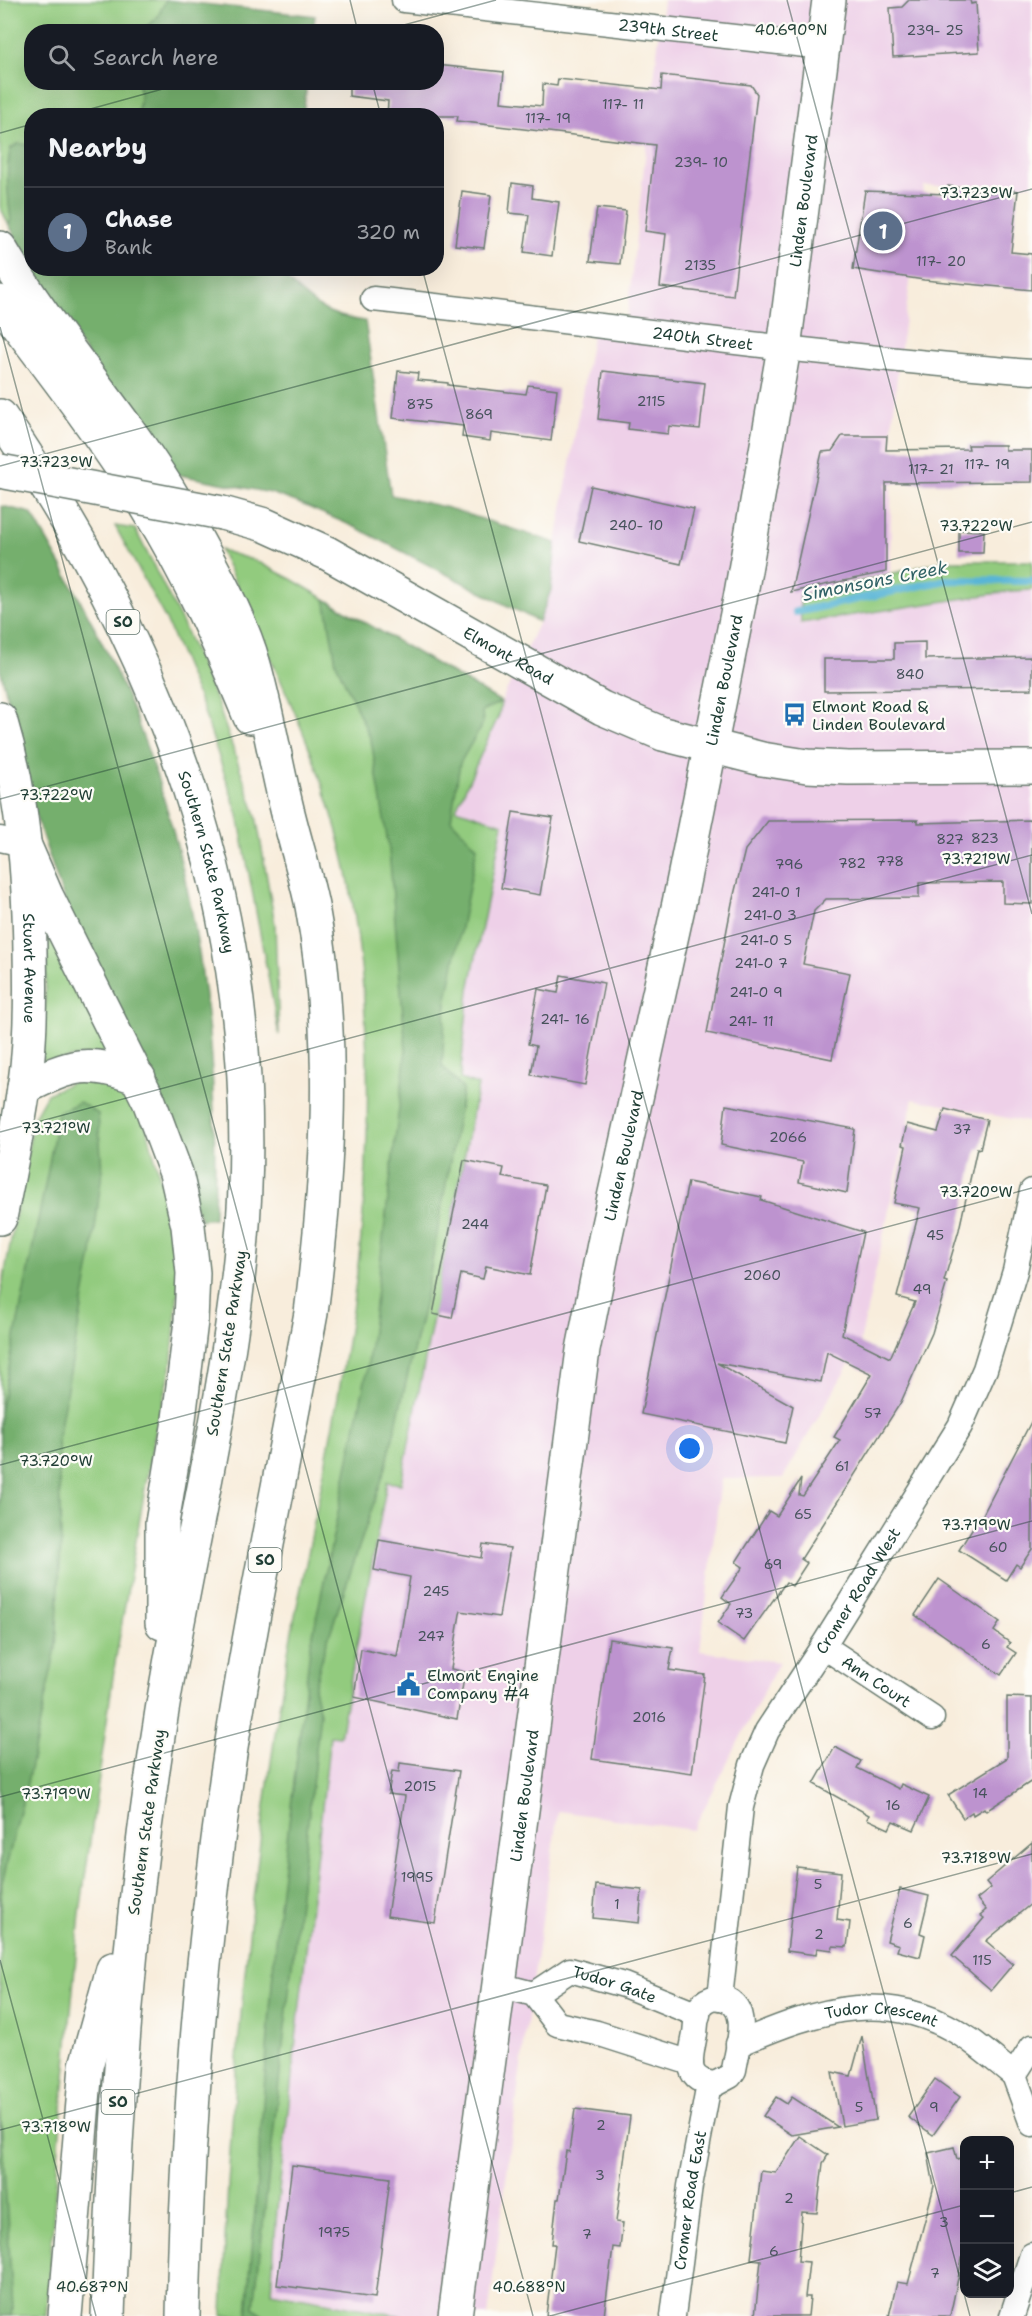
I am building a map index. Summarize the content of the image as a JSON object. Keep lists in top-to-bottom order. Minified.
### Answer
{"streets":{"main road":["Linden Boulevard","SO","Elmont Road","Southern State Parkway","Stuart Avenue"],"street":["239th Street","240th Street","Cromer Road West","Ann Court","Tudor Gate","Tudor Crescent","Cromer Road East"]},"crossings":[["239th Street","Linden Boulevard"],["Linden Boulevard","240th Street"],["Linden Boulevard","Elmont Road"],["Cromer Road West","Ann Court"]],"water":["Simonsons Creek"],"places":{"bus stop":["Elmont Road & Linden Boulevard"],"public building":["Elmont Engine Company #4"]},"house_numbers":["239- 25","117- 11","117- 19","239- 10","117- 20","2135","2115","875","869","117- 19","117- 21","240- 10","840","823","827","778","782","796","241-0 1","241-0 3","241-0 5","241-0 7","241-0 9","241- 16","241- 11","37","2066","244","45","2060","49","57","61","65","60","69","245","73","247","6","2016","2015","14","16","1995","5","1","6","2","115","5","9","2","3","2","3","1975","7","6","7"],"page":{"search":"Search here","heading":"Nearby","list":[{"mark":"1","name":"Chase","note":"Bank","value":"320 m"}],"pins":"1","map_buttons":["+","−"]},"coordinates":["40.690°N","73.723°W","73.722°W","73.721°W","73.720°W","73.719°W","73.718°W","40.687°N","40.688°N"]}
